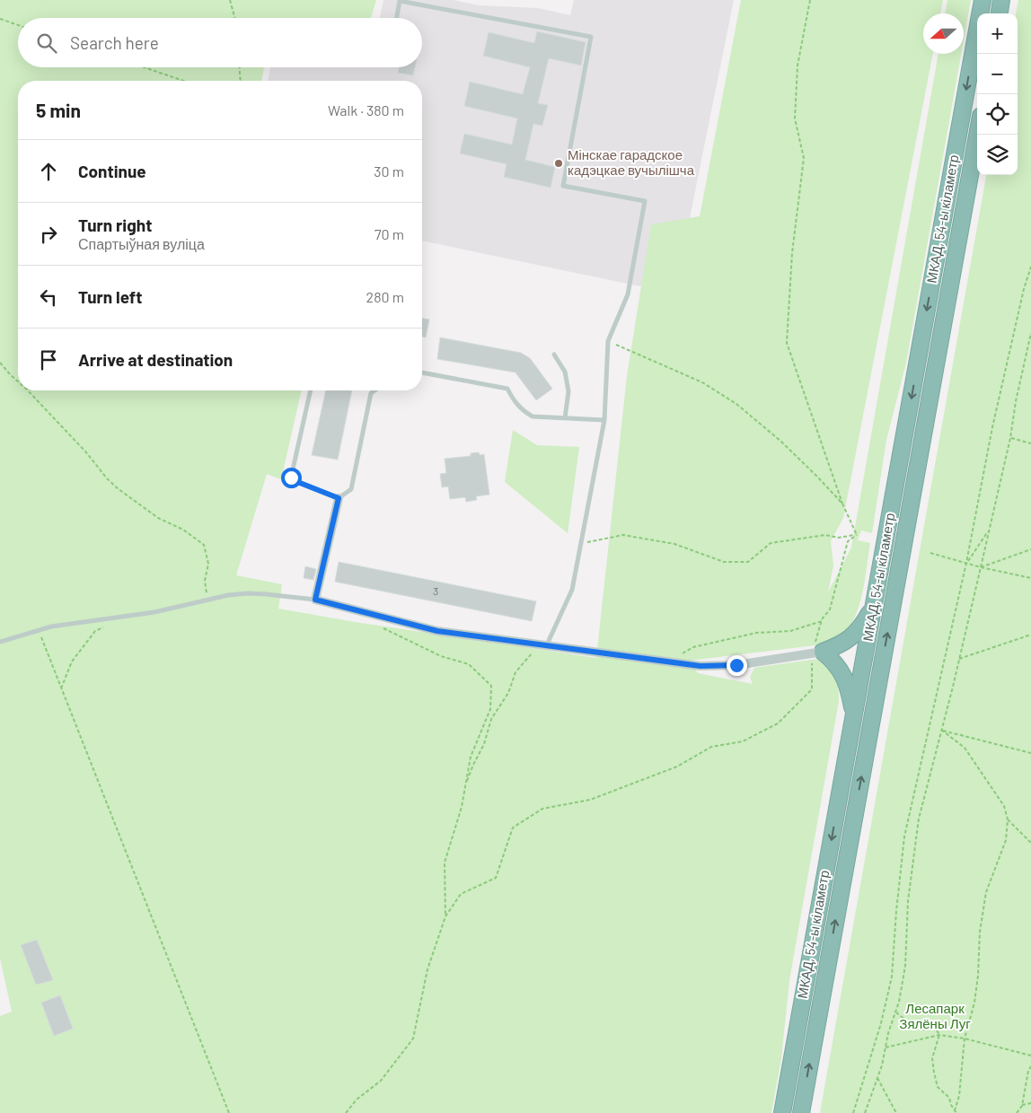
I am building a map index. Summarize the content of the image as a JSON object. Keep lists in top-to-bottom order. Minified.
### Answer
{"streets":{"highway":["МКАД, 54-ы кіламетр"]},"parks":["Лесапарк Зялёны Луг"],"places":["Мінскае гарадское кадэцкае вучылішча"],"house_numbers":["3"],"north":"left","page":{"map_buttons":["+","−"],"search":"Search here","heading":["5 min","Walk · 380 m"],"list":[["Continue","30 m"],["Turn right","Спартыўная вуліца","70 m"],["Turn left","280 m"],"Arrive at destination"]}}
